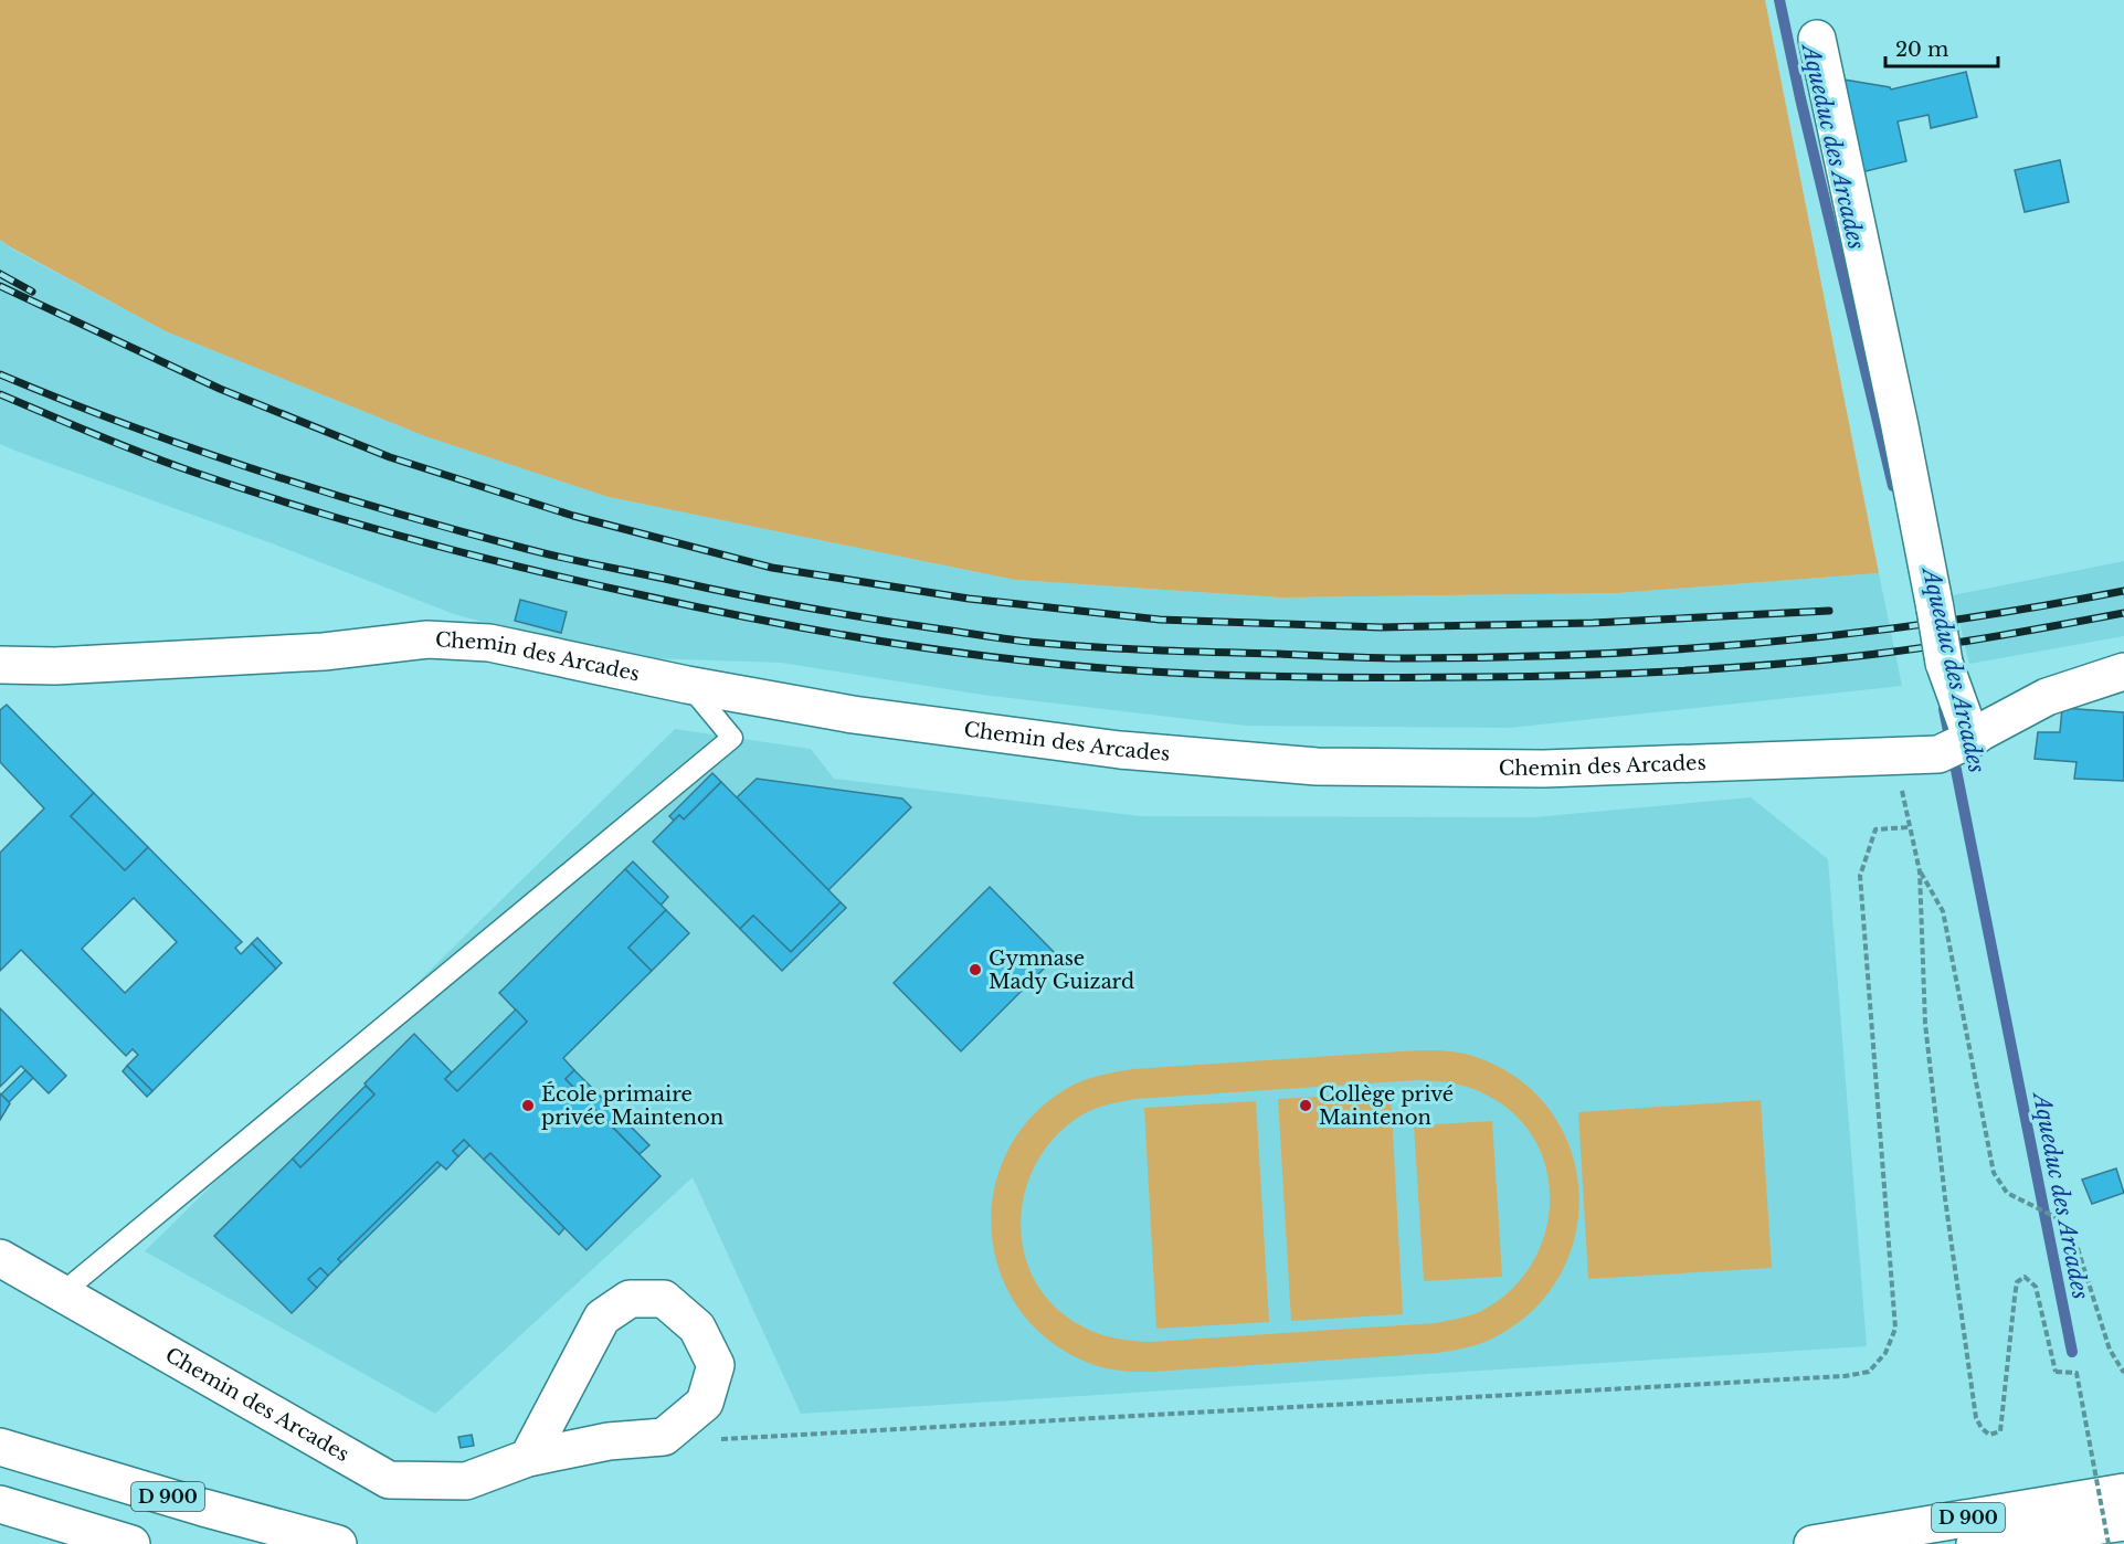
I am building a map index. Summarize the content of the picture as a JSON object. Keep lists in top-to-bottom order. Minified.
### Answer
{"streets":{"street":["Chemin des Arcades","D 900"]},"water":["Aqueduc des Arcades"],"places":["Gymnase Mady Guizard","École primaire privée Maintenon","Collège privé Maintenon"],"scale_bar":"20 m"}
